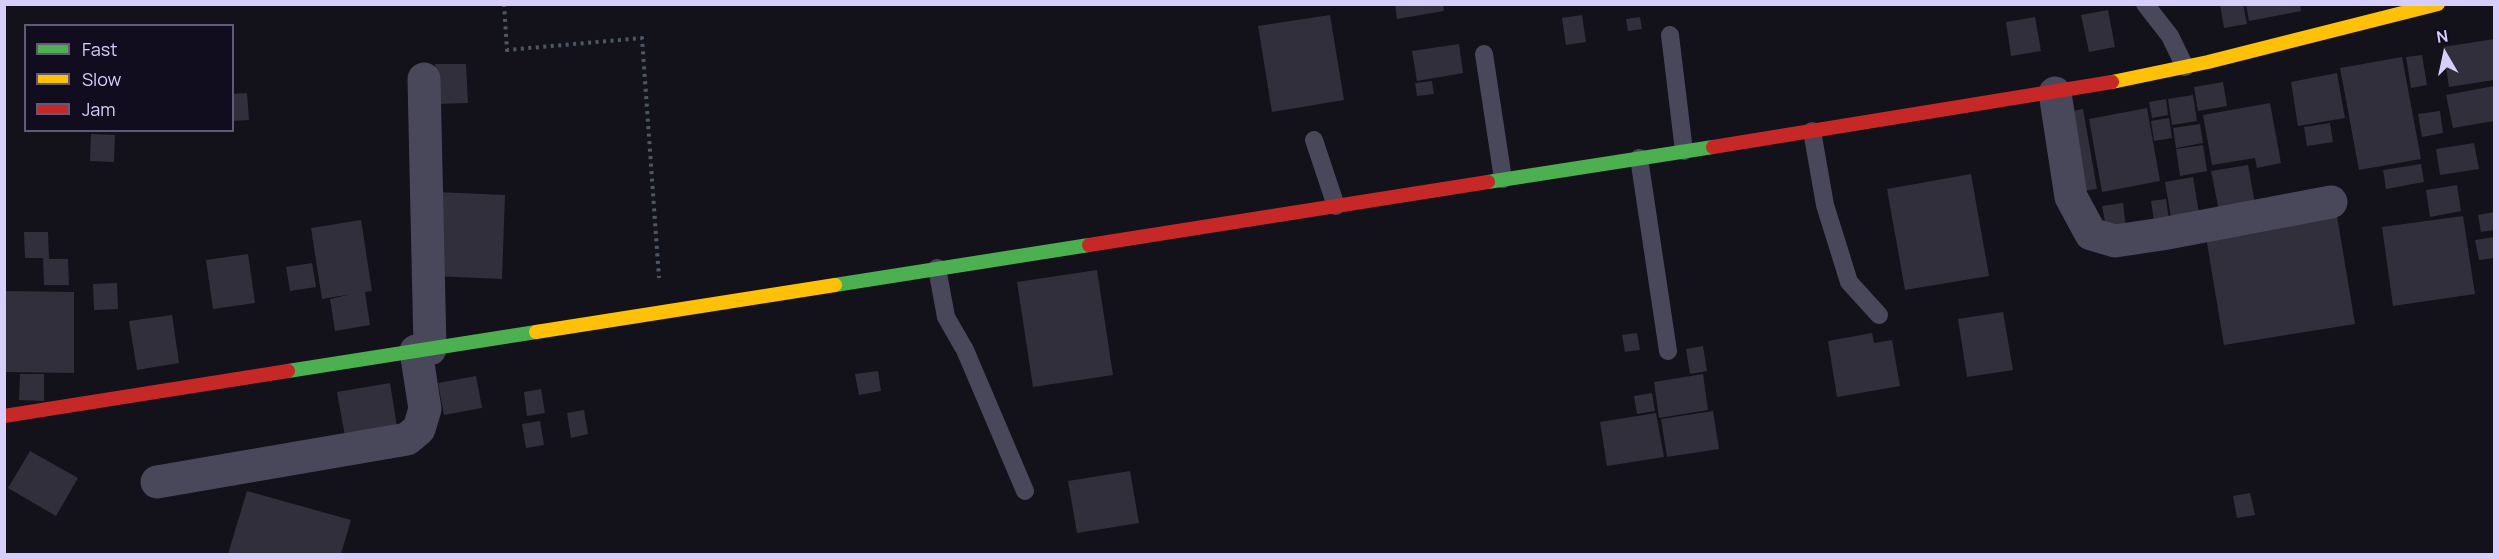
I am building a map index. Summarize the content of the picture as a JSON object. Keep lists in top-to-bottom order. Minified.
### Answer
{"legend":["Fast","Slow","Jam"],"north":"top"}
